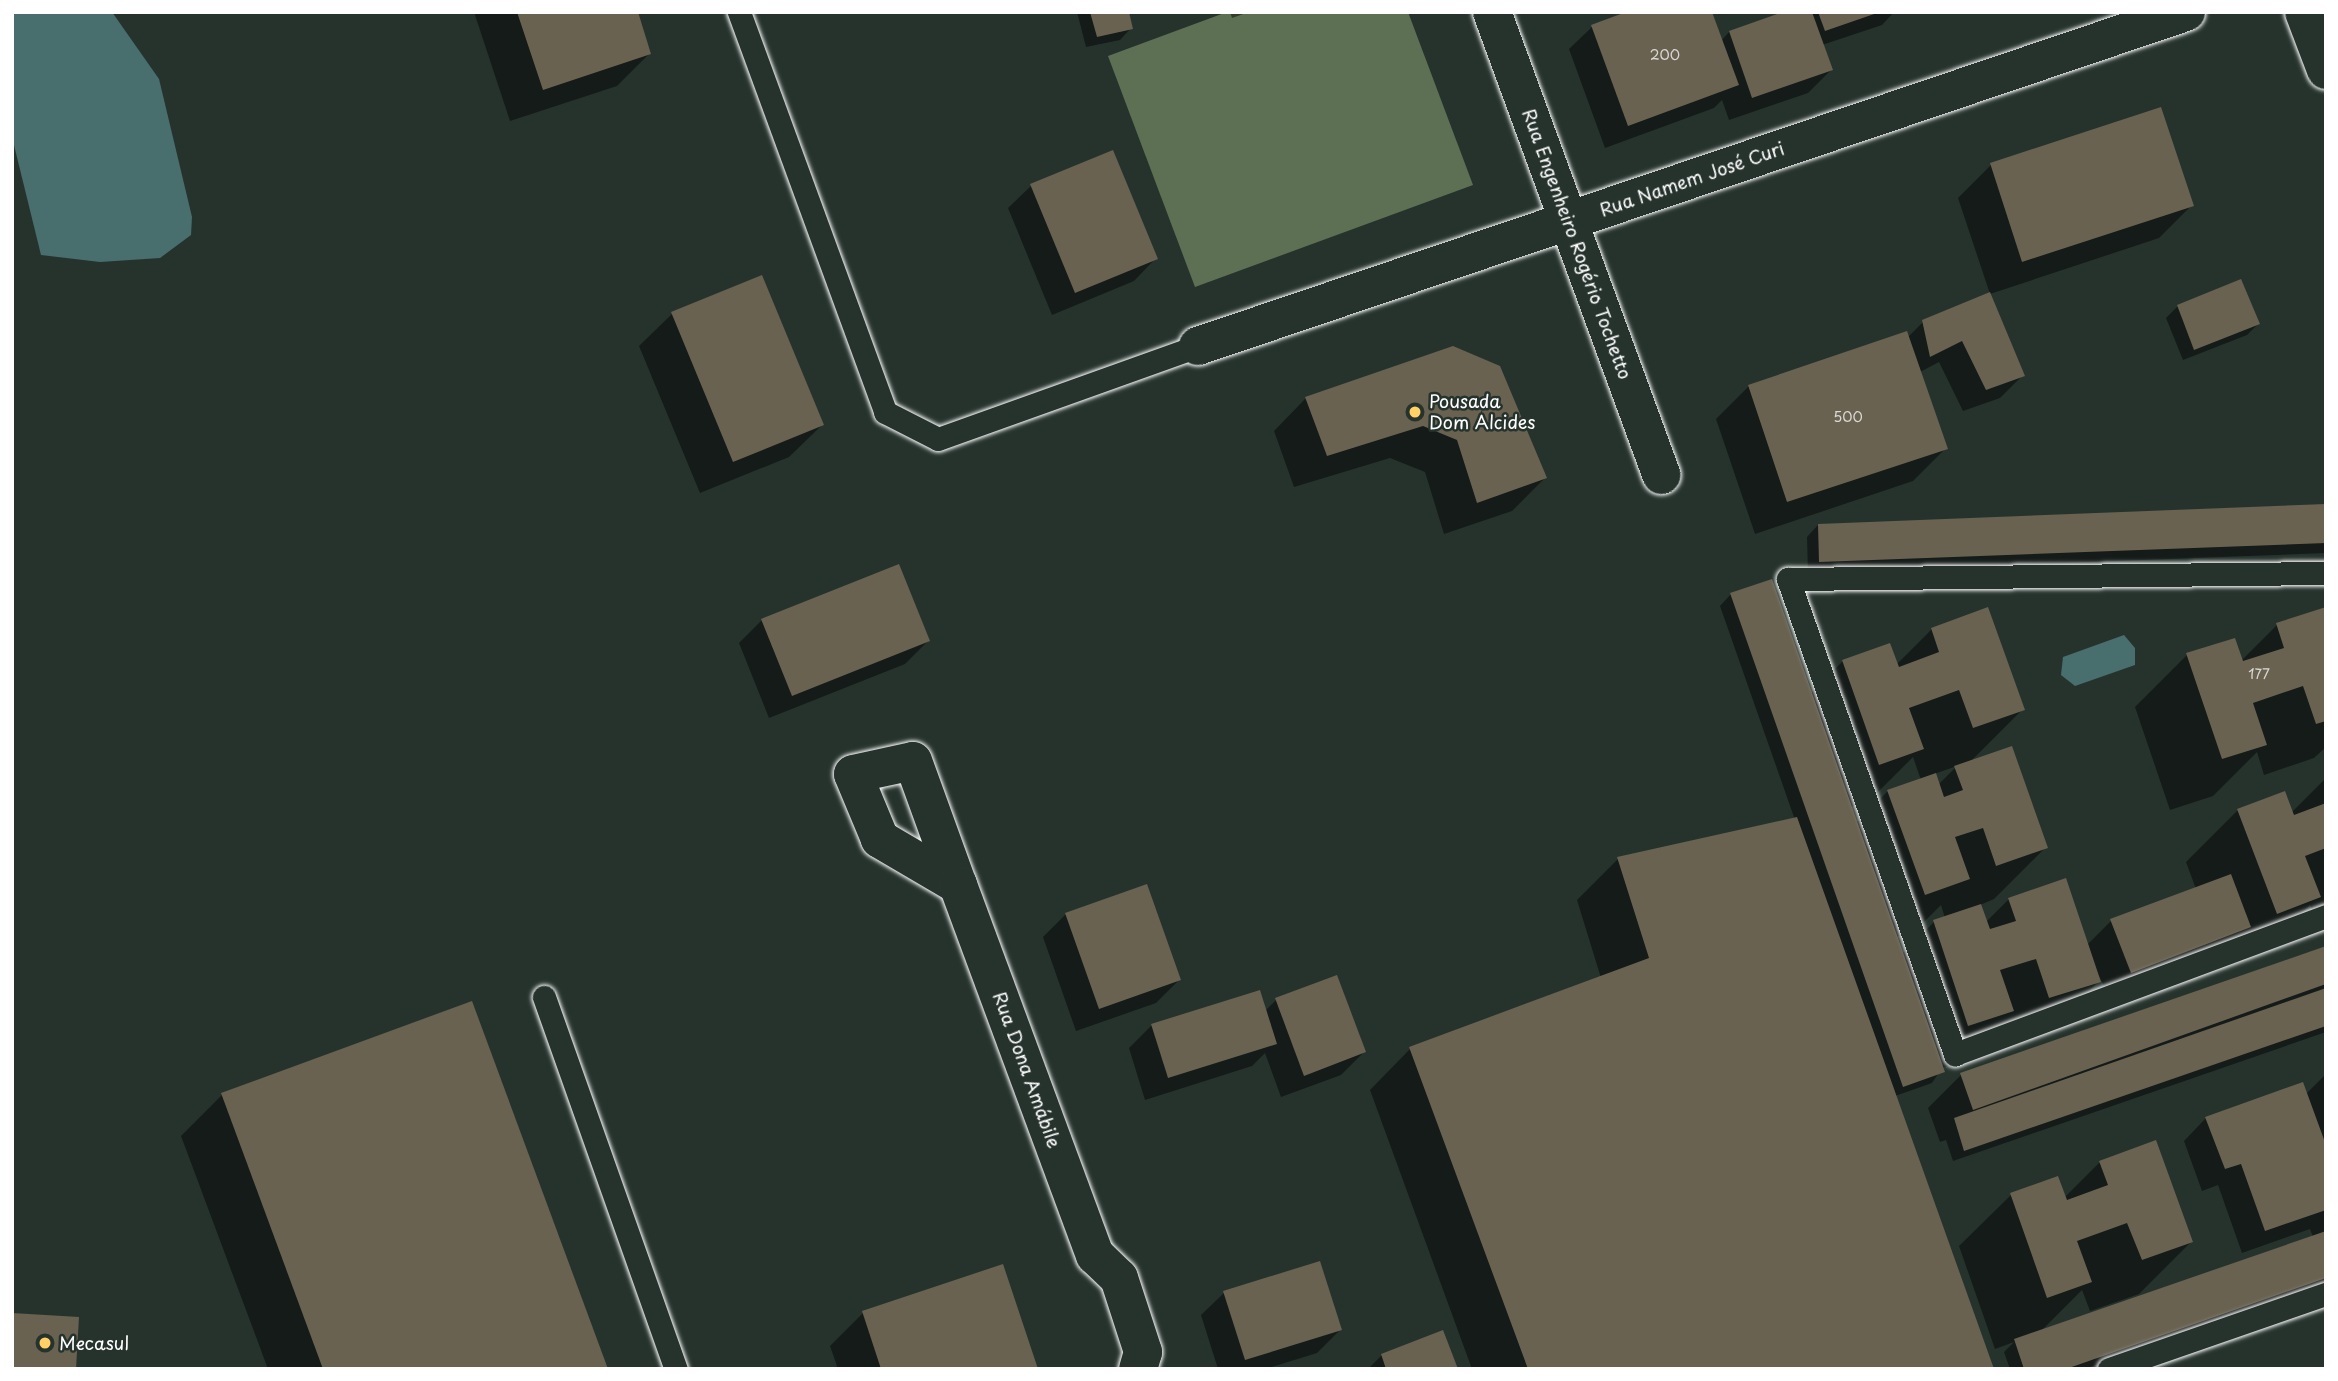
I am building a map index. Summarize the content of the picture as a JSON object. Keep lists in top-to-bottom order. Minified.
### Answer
{"streets":{"street":["Rua Namem José Curi","Rua Engenheiro Rogério Tochetto","Rua Dona Amábile"]},"crossings":[["Rua Namem José Curi","Rua Engenheiro Rogério Tochetto"]],"places":["Pousada Dom Alcides","Mecasul"],"house_numbers":["200","500","177"]}
